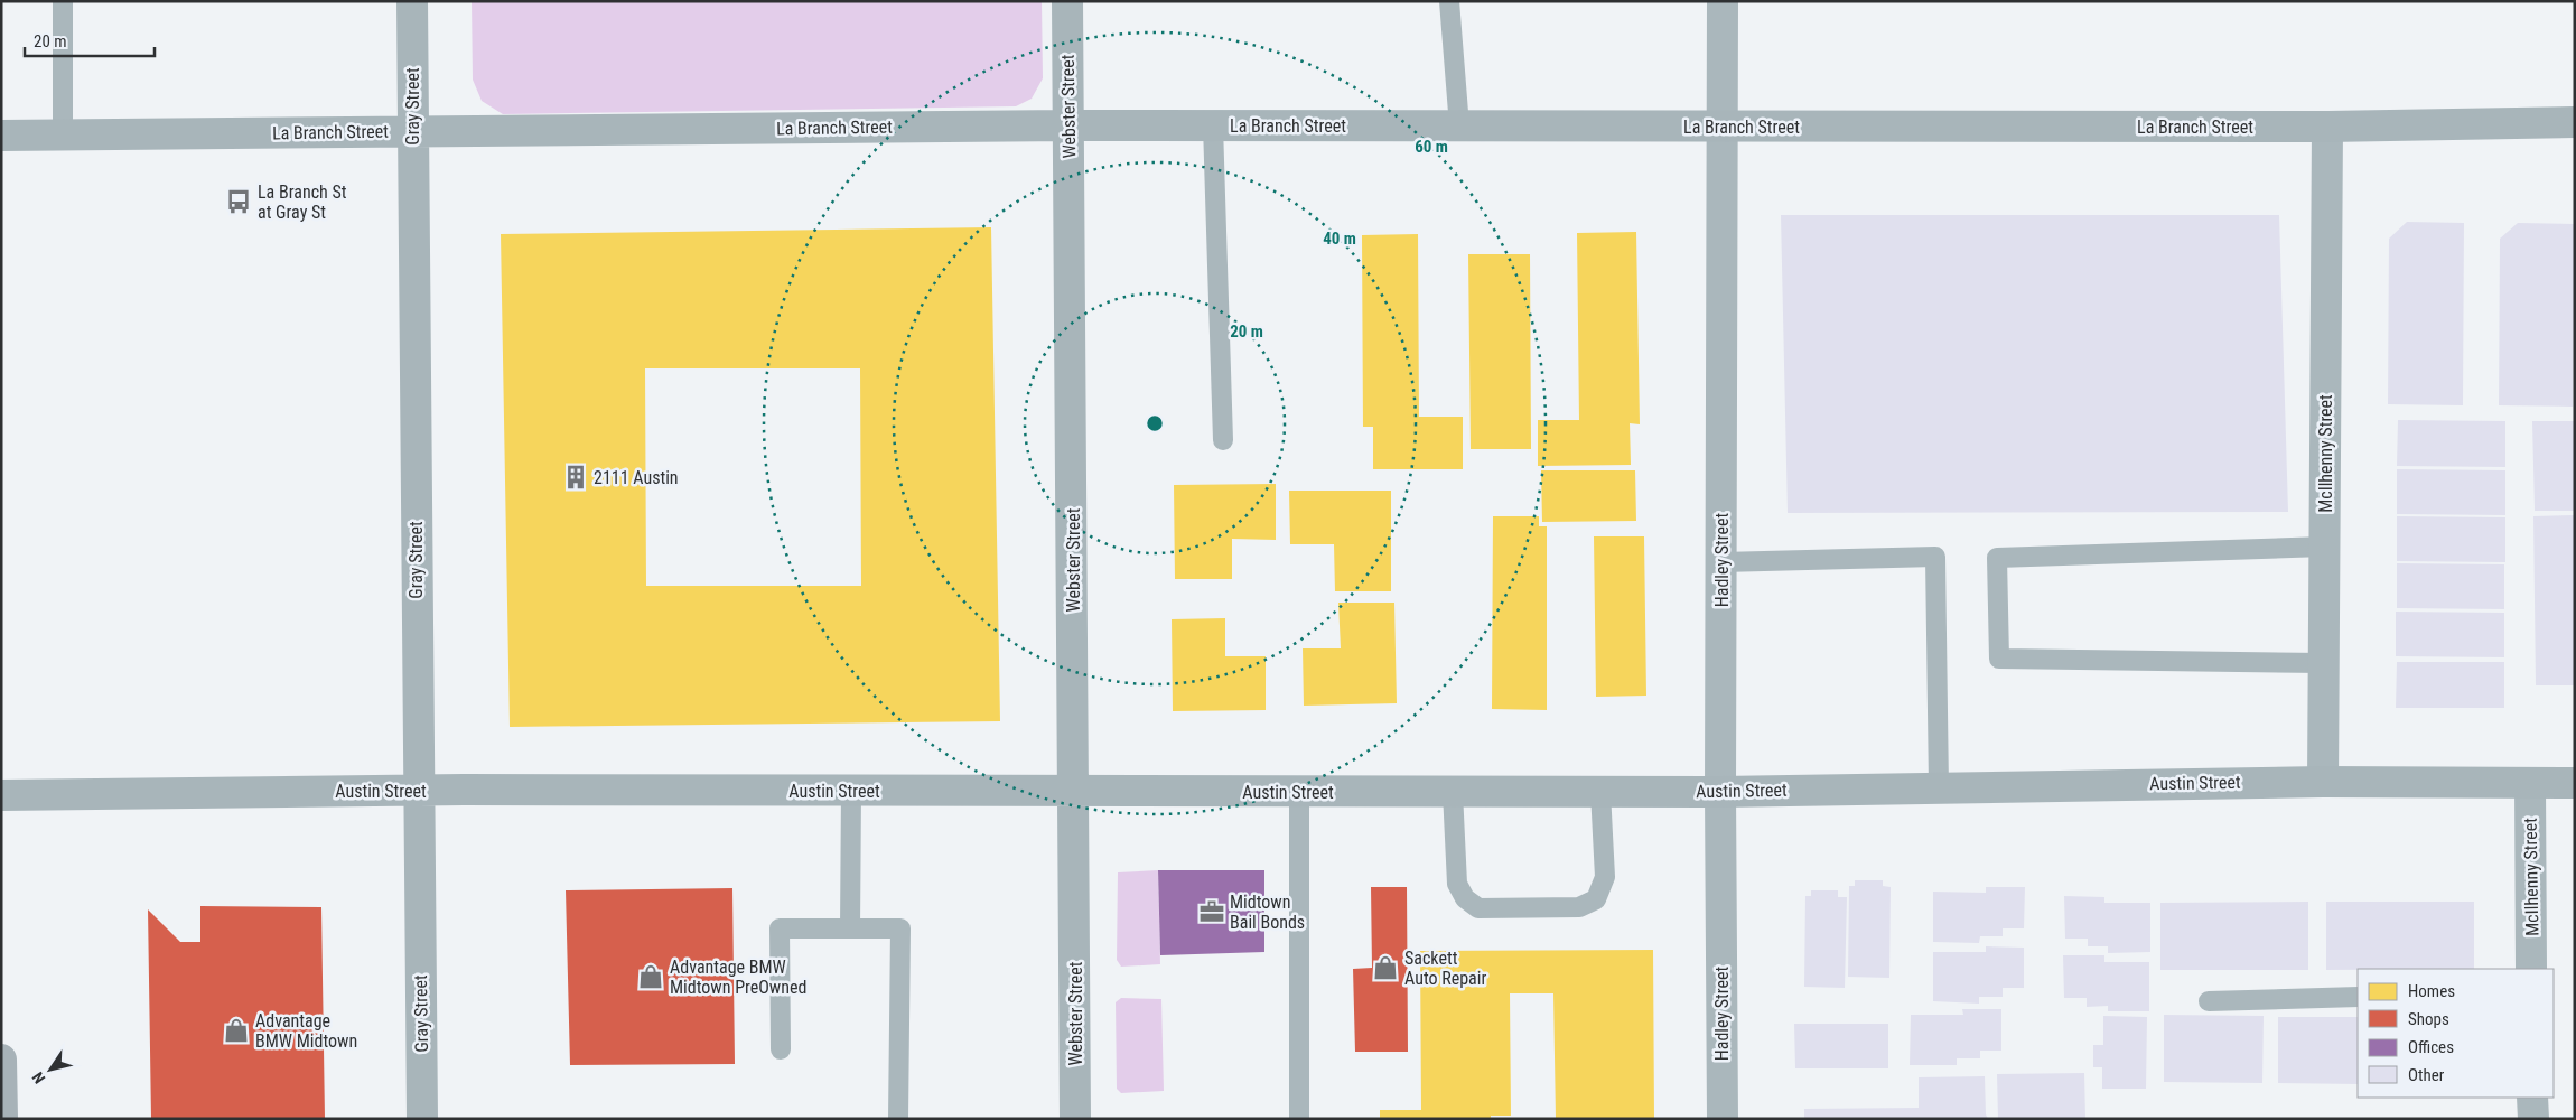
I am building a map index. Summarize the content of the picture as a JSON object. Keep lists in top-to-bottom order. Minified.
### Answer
{"streets":{"street":["Gray Street","Webster Street","La Branch Street","McIlhenny Street","Hadley Street","Austin Street"]},"crossings":[["Gray Street","La Branch Street"],["Gray Street","Austin Street"],["Webster Street","La Branch Street"],["Webster Street","Austin Street"],["La Branch Street","McIlhenny Street"],["La Branch Street","Hadley Street"],["McIlhenny Street","Austin Street"],["Hadley Street","Austin Street"]],"places":{"bus stop":["La Branch St at Gray St"],"building":["2111 Austin"],"office":["Midtown Bail Bonds"],"shop":["Sackett Auto Repair","Advantage BMW Midtown PreOwned","Advantage BMW Midtown"]},"legend":["Homes","Shops","Offices","Other"],"scale_bar":"20 m","north":"bottom left","rings":["60 m","40 m","20 m"]}
